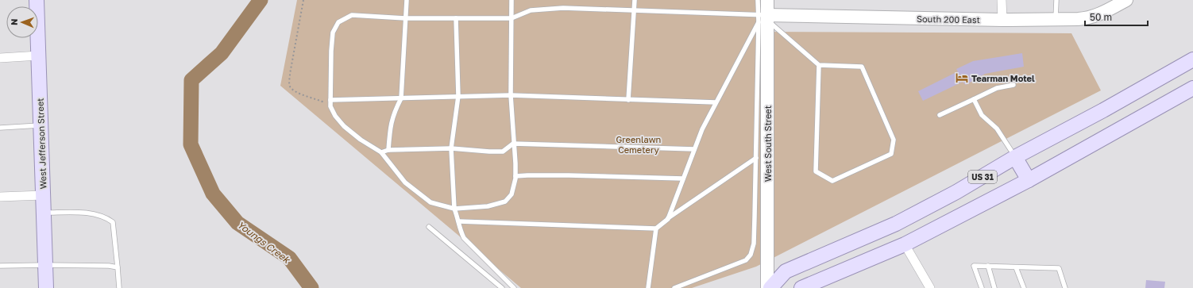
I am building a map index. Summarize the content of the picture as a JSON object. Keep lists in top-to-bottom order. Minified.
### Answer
{"streets":{"main road":["West Jefferson Street","US 31"],"street":["South 200 East","West South Street"]},"crossings":[["South 200 East","West South Street"]],"water":["Youngs Creek"],"parks":["Greenlawn Cemetery"],"places":{"hotel":["Tearman Motel"]},"scale_bar":"50 m","north":"left"}
